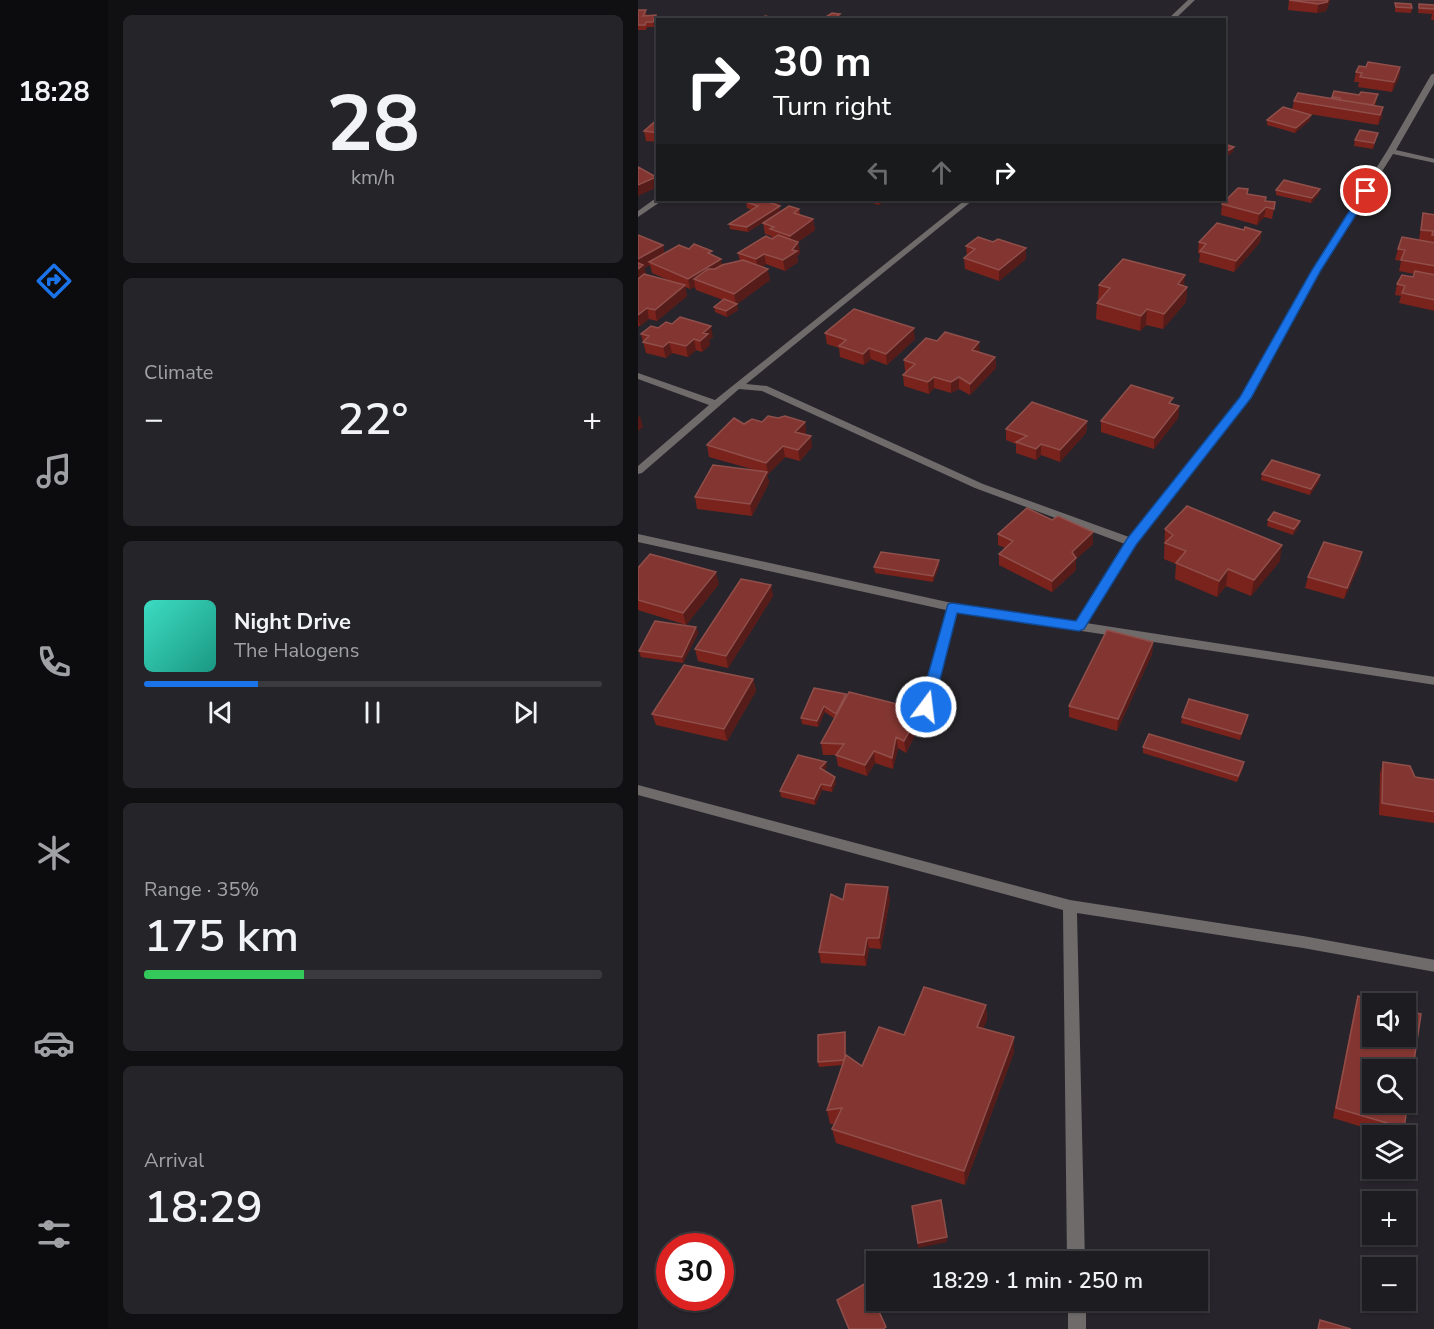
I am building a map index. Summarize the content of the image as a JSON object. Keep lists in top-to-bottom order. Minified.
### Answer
{"page":{"tabs":"18:28","tile":[["28","km/h"],"Climate",["Range · 35%","175 km"],["Arrival","18:29"]],"turn":["30 m","Turn right"],"heat":["−","22°","+"],"song":["Night Drive","The Halogens"],"map_buttons":["+","−"],"limit":"30","trip":"18:29 · 1 min · 250 m"}}
